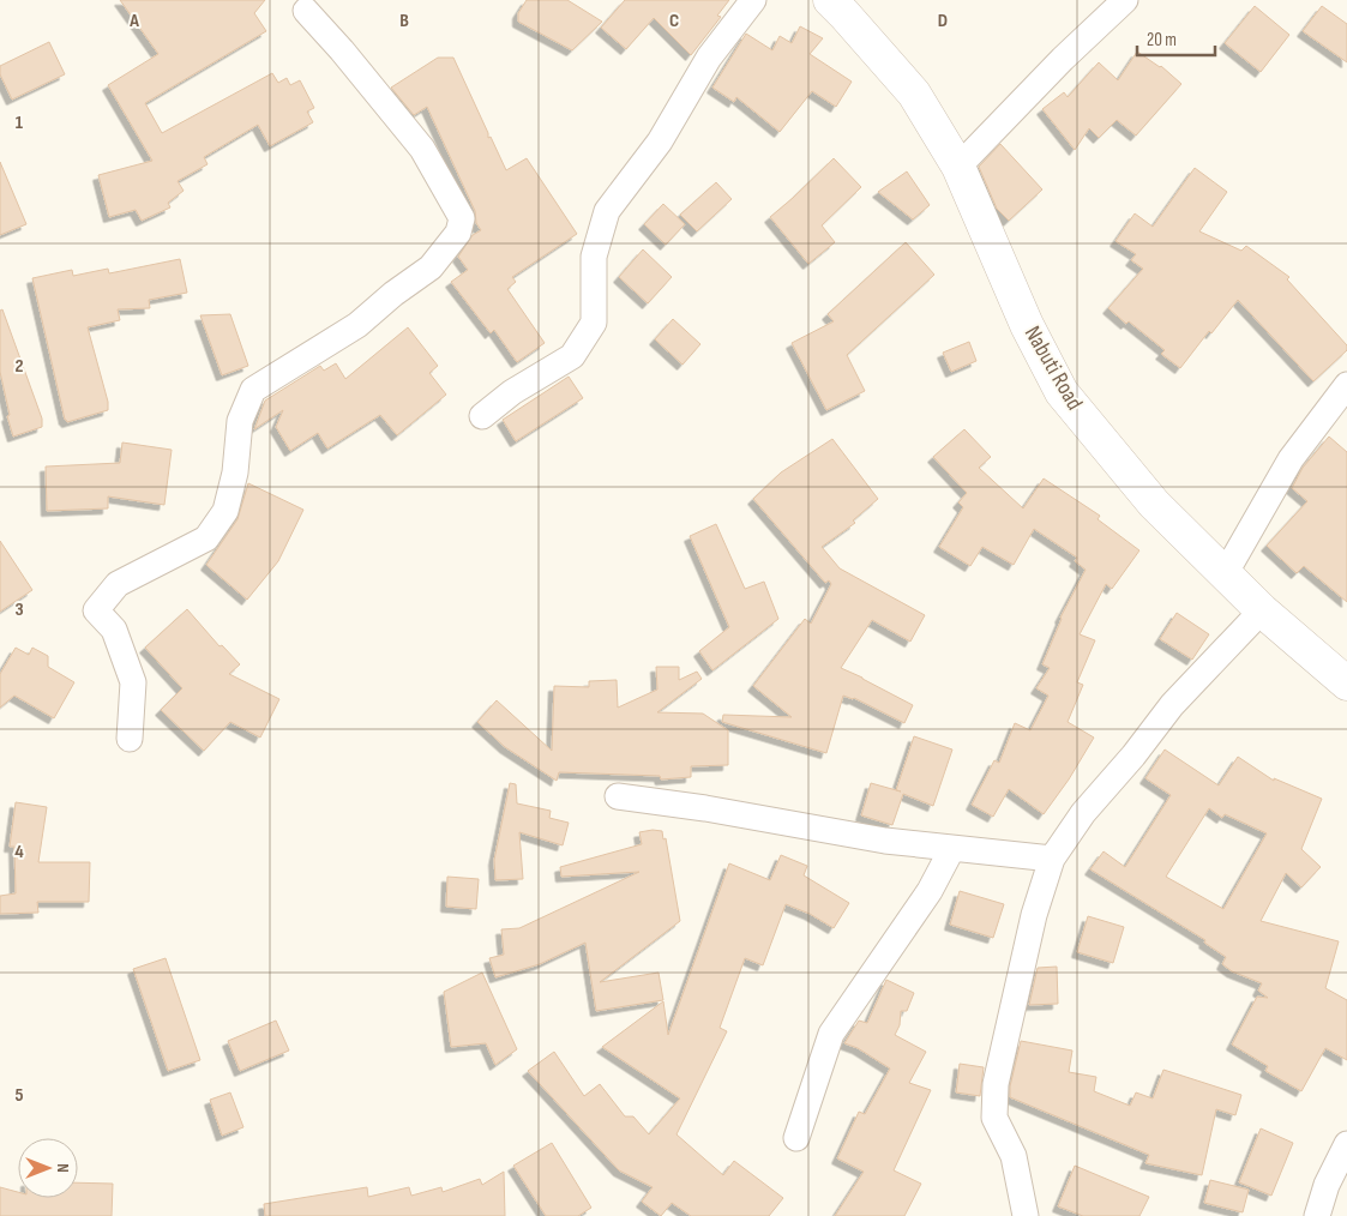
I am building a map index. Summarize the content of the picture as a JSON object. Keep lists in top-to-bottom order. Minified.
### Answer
{"streets":{"street":["Nabuti Road"]},"scale_bar":"20 m","north":"right","grid":{"columns":["A","B","C","D"],"rows":["1","2","3","4","5"]}}
